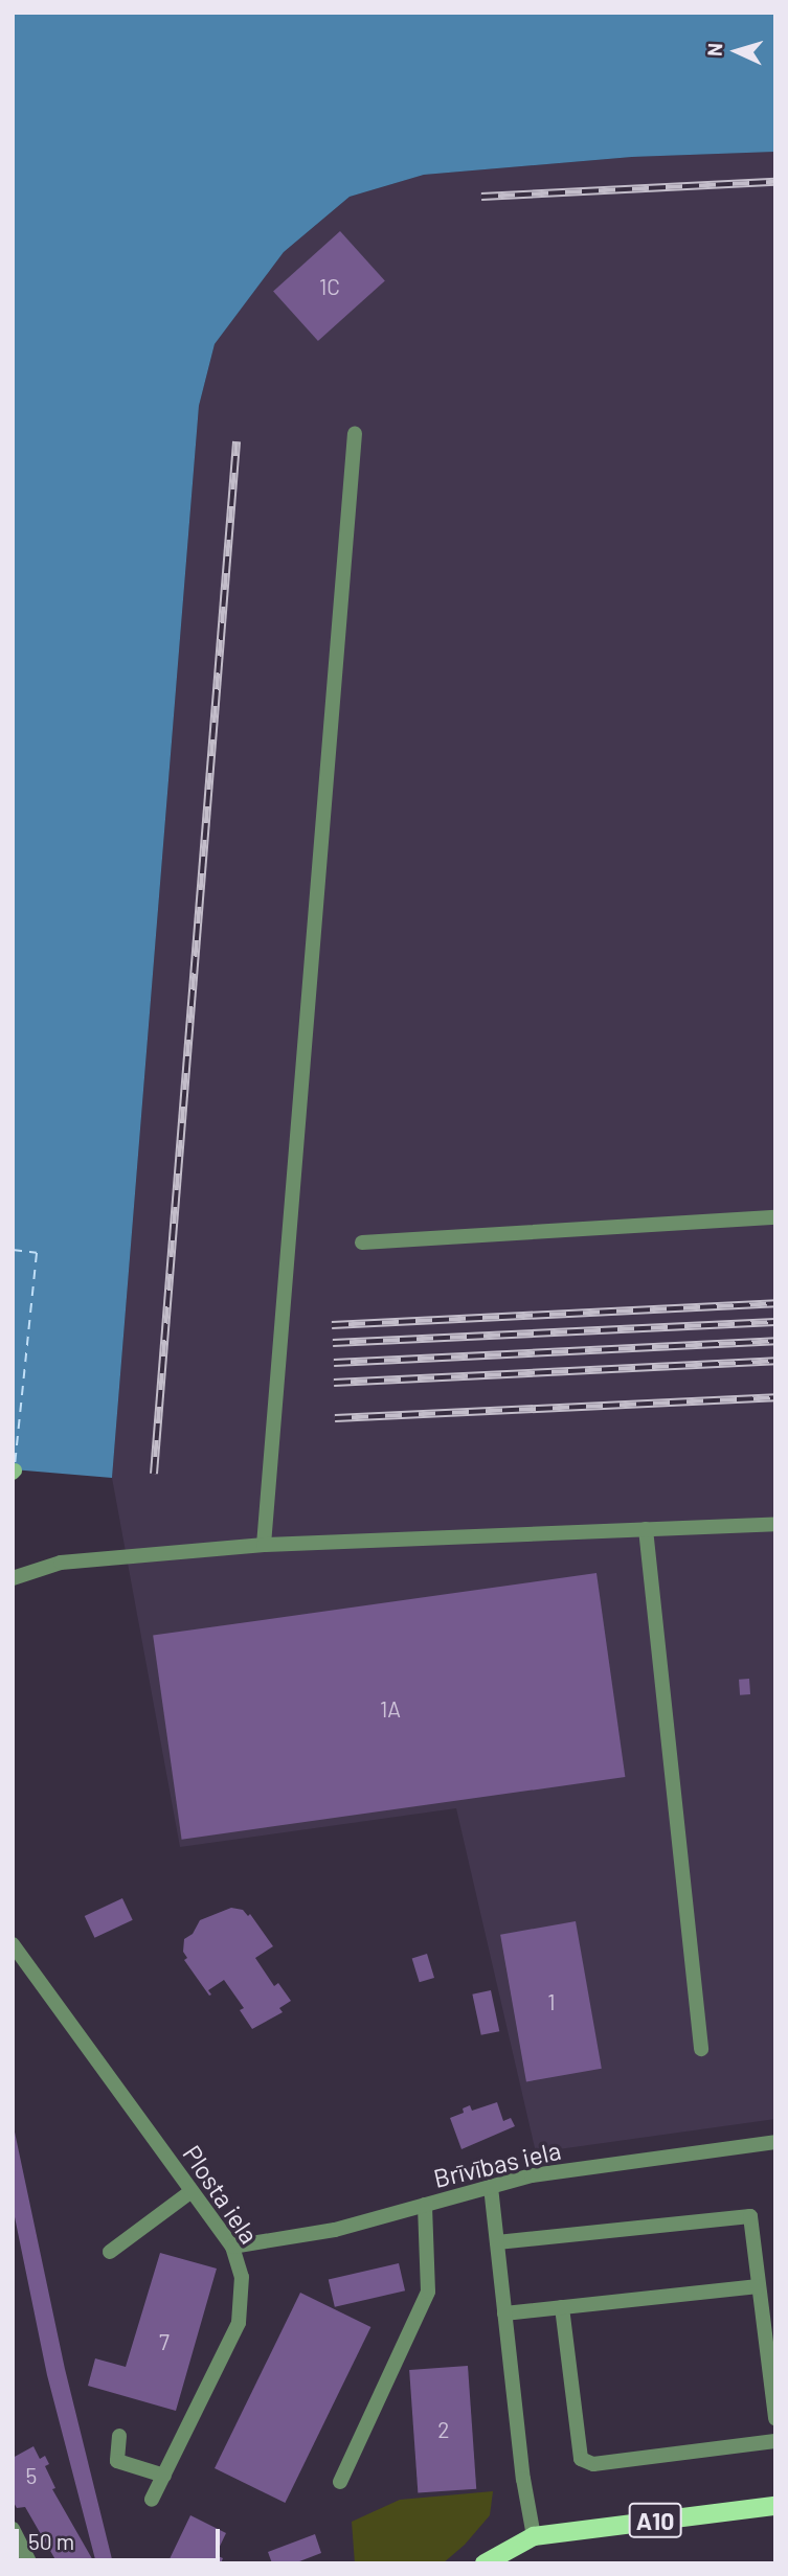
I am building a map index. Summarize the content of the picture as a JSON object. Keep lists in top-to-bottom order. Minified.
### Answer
{"streets":{"main road":["A10"],"street":["Brīvības iela","Plosta iela"]},"crossings":[["Brīvības iela","Plosta iela"]],"house_numbers":["1C","1A","1","7","2","5"],"scale_bar":"50 m","north":"left"}
